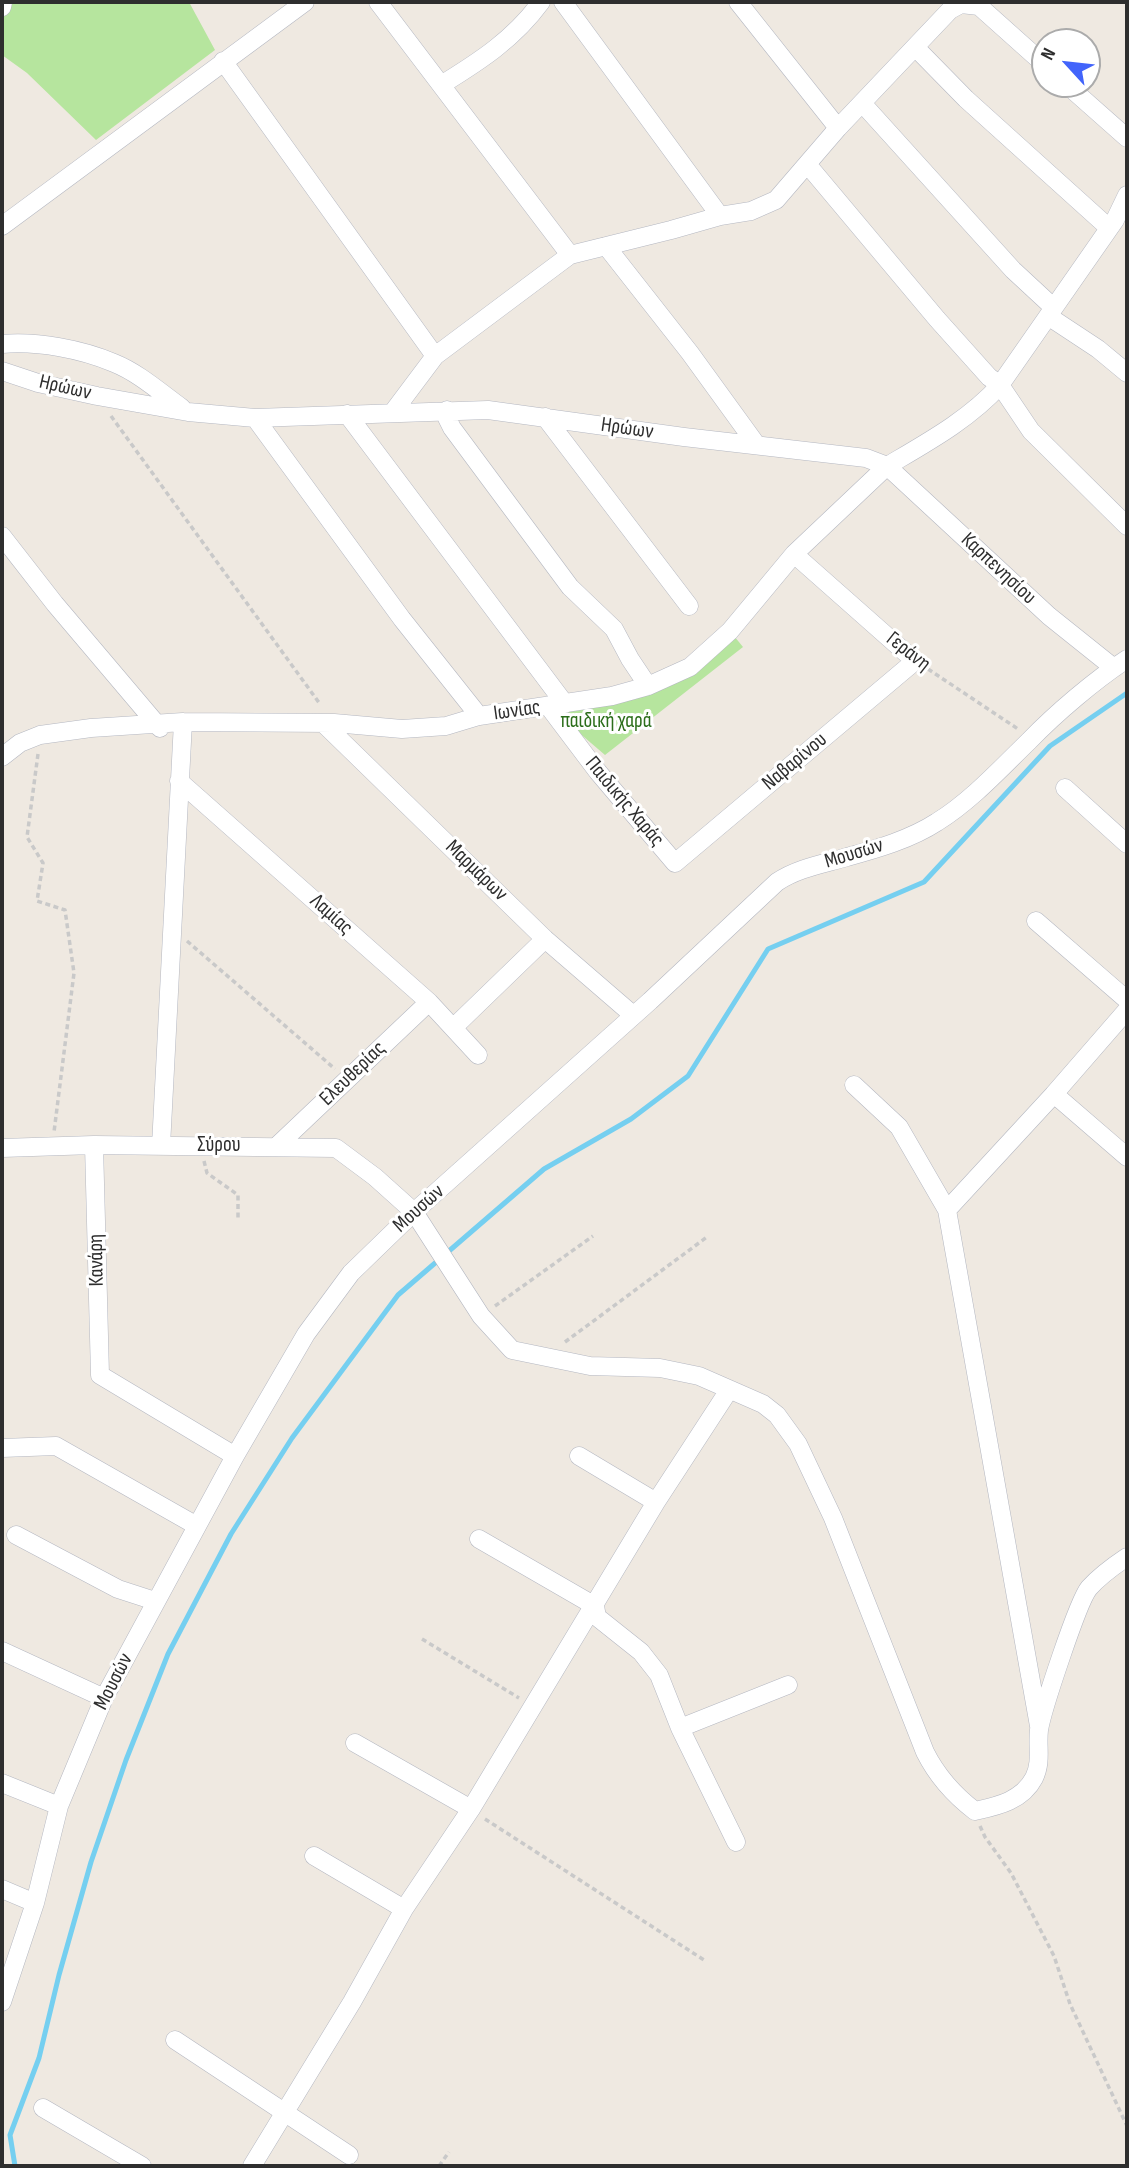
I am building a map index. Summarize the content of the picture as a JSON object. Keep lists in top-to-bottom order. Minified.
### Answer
{"streets":{"street":["Ηρώων","Καρπενησίου","Γεράνη","Ιωνίας","Ναβαρίνου","Παιδικής Χαράς","Μουσών","Μαρμάρων","Λαμίας","Ελευθερίας","Σύρου","Κανάρη"]},"crossings":[["Ηρώων","Καρπενησίου"],["Ηρώων","Ιωνίας"],["Ηρώων","Παιδικής Χαράς"],["Καρπενησίου","Ιωνίας"],["Καρπενησίου","Μουσών"],["Γεράνη","Ιωνίας"],["Γεράνη","Ναβαρίνου"],["Γεράνη","Μουσών"],["Ιωνίας","Παιδικής Χαράς"],["Ιωνίας","Μαρμάρων"],["Ναβαρίνου","Παιδικής Χαράς"],["Μουσών","Μαρμάρων"],["Μουσών","Σύρου"],["Μουσών","Κανάρη"],["Λαμίας","Ελευθερίας"],["Ελευθερίας","Σύρου"],["Σύρου","Κανάρη"]],"parks":["παιδική χαρά"],"north":"top left"}
